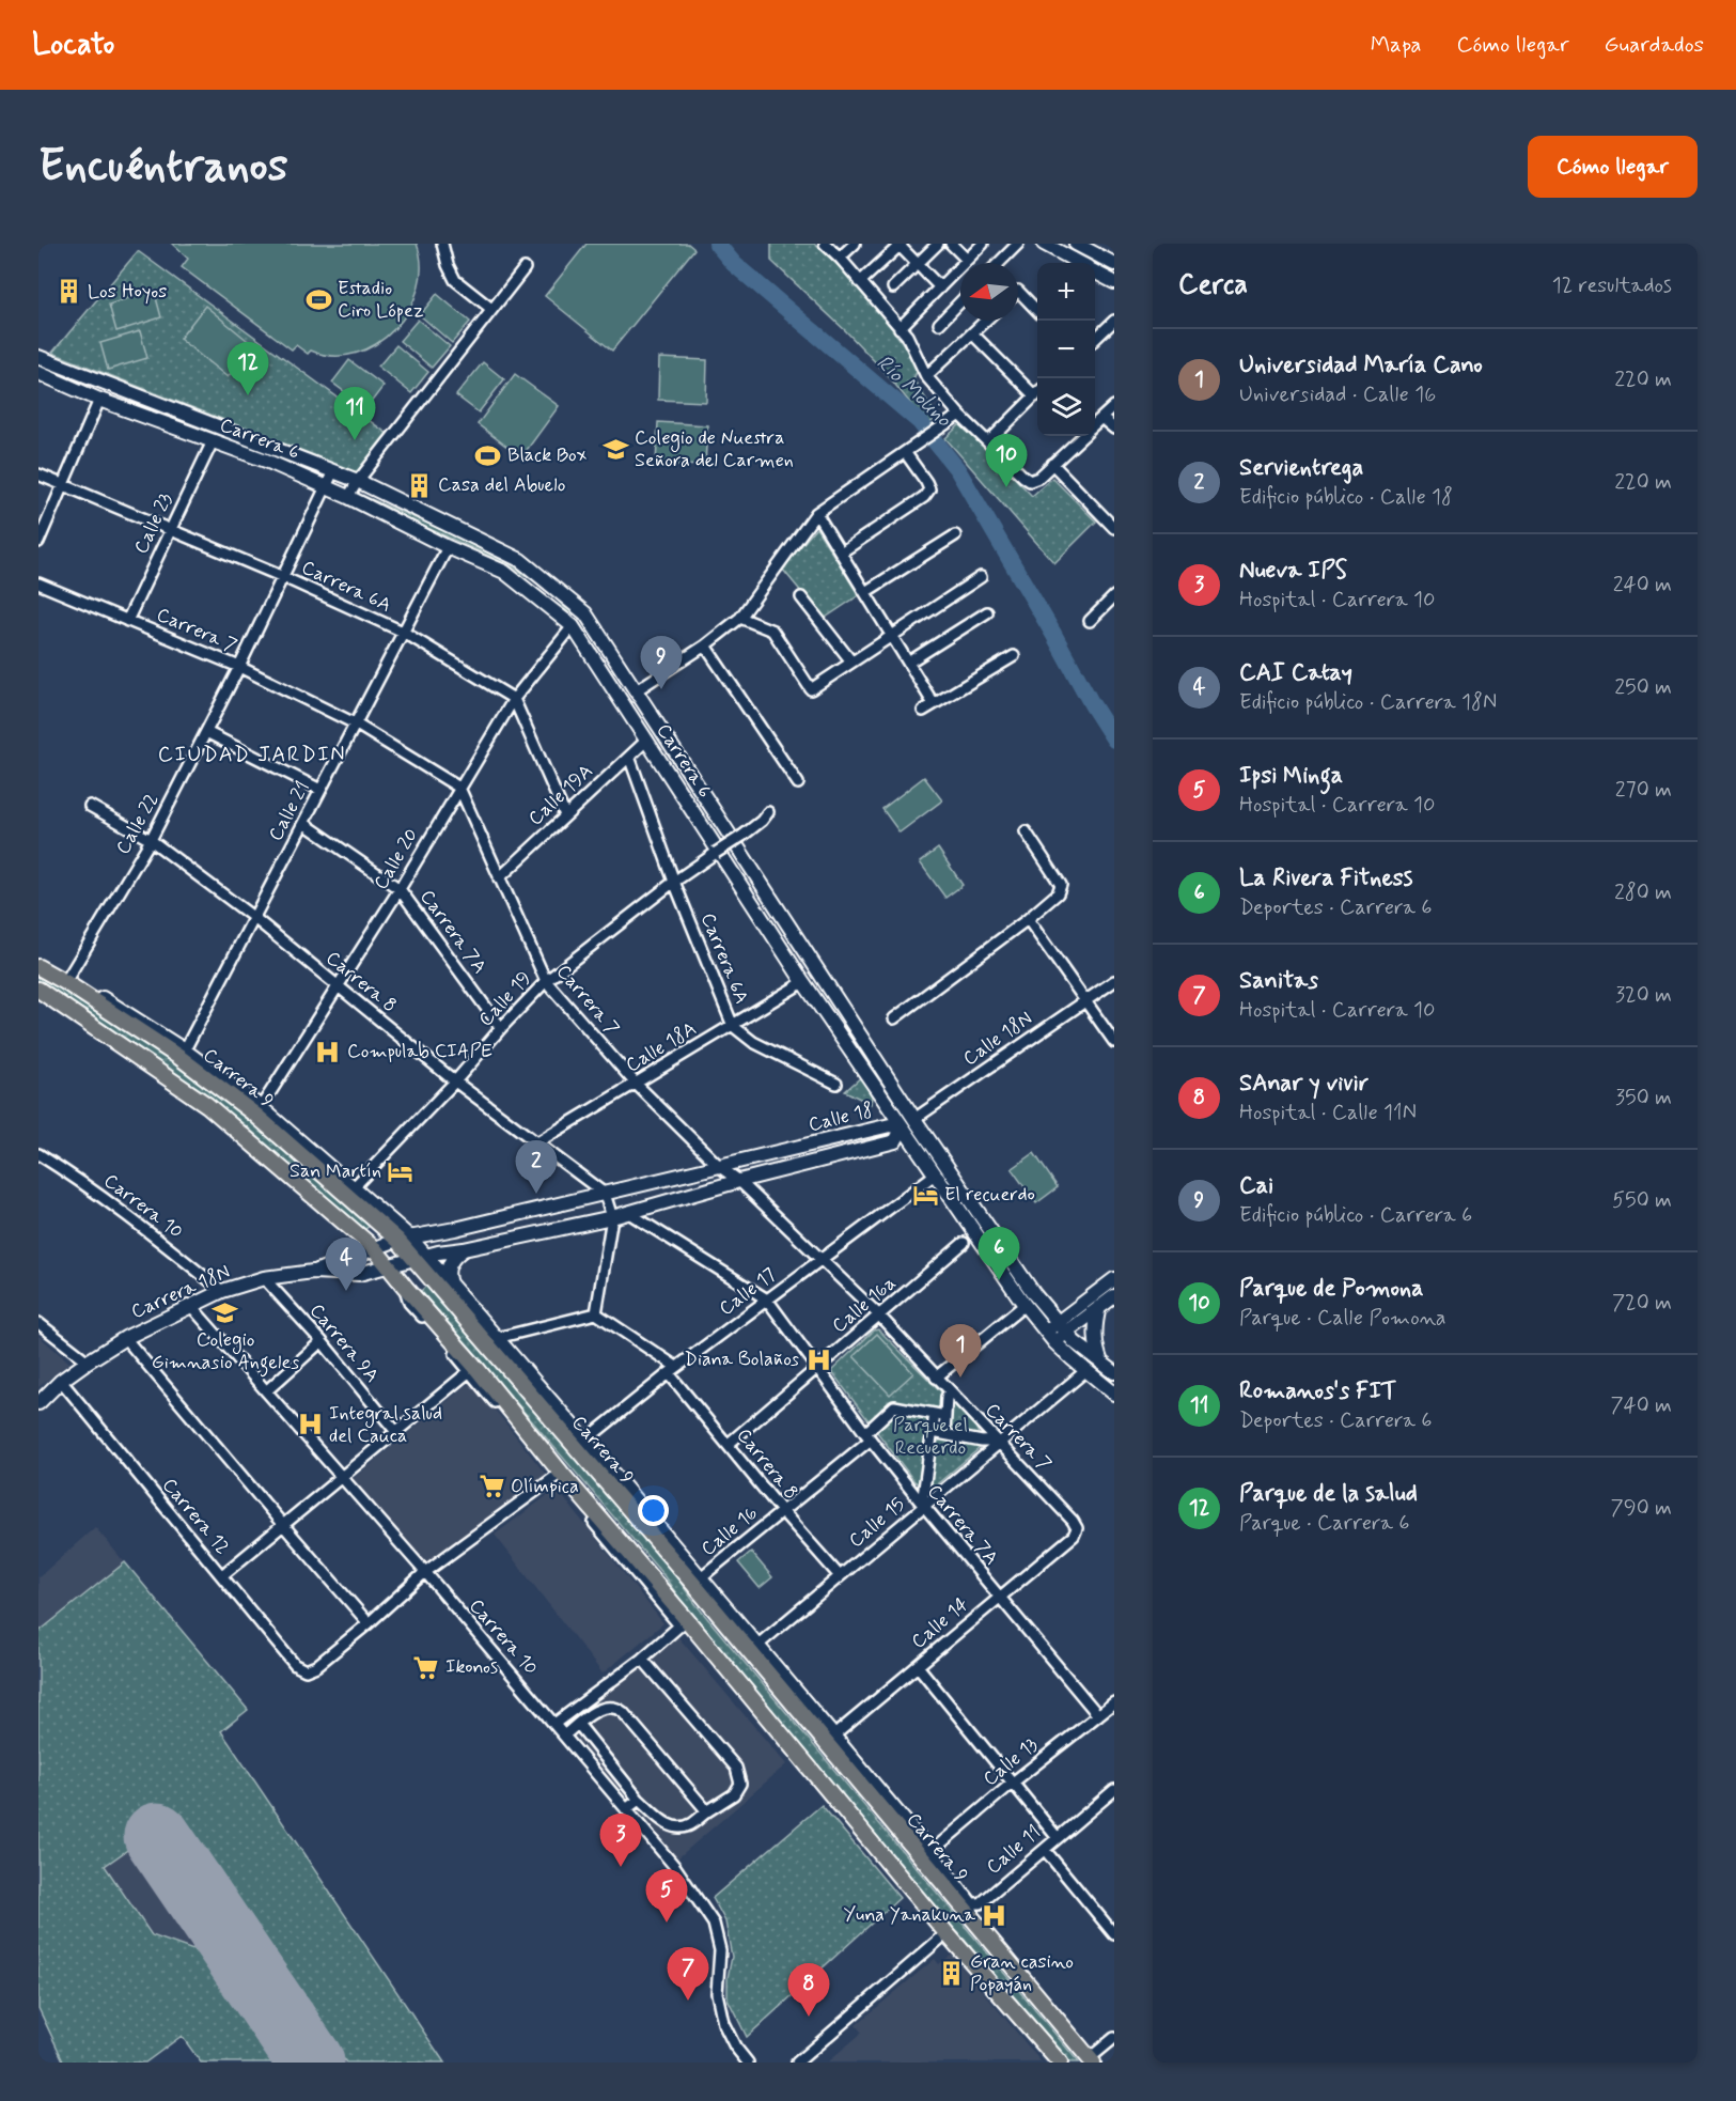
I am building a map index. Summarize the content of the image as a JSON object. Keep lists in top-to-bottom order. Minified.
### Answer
{"streets":{"main road":["Carrera 6","Calle 18N","Carrera 9","Calle 18","Carrera 18N"],"street":["Calle 23","Carrera 6A","Carrera 7","Calle 19A","Calle 21","Calle 22","Calle 20","Carrera 7A","Carrera 8","Calle 19","Calle 18A","Carrera 10","Calle 17","Calle 16a","Carrera 9A","Carrera 12","Calle 15","Calle 16","Calle 14","Calle 13","Calle 11"]},"crossings":[["Carrera 6","Calle 23"],["Carrera 6","Calle 19A"],["Carrera 6","Calle 21"],["Carrera 6","Calle 22"],["Carrera 6","Calle 20"],["Carrera 6","Calle 18N"],["Carrera 6","Calle 18A"],["Carrera 6","Calle 18"],["Carrera 6","Calle 17"],["Carrera 6","Calle 15"],["Calle 23","Carrera 6A"],["Calle 23","Carrera 7"],["Carrera 6A","Calle 19A"],["Carrera 6A","Calle 21"],["Carrera 6A","Calle 22"],["Carrera 6A","Calle 20"],["Carrera 6A","Calle 19"],["Carrera 6A","Calle 18A"],["Carrera 7","Calle 19A"],["Carrera 7","Calle 21"],["Carrera 7","Calle 22"],["Carrera 7","Calle 20"],["Carrera 7","Calle 19"],["Carrera 7","Calle 18A"],["Carrera 7","Calle 18"],["Carrera 7","Calle 17"],["Carrera 7","Calle 16a"],["Carrera 7","Calle 15"],["Carrera 7","Calle 14"],["Calle 21","Carrera 7A"],["Calle 21","Carrera 8"],["Calle 21","Carrera 9"],["Calle 22","Carrera 8"],["Calle 22","Carrera 9"],["Calle 20","Carrera 7A"],["Calle 20","Carrera 8"],["Calle 20","Carrera 9"],["Carrera 7A","Calle 19"],["Carrera 7A","Calle 18"],["Carrera 7A","Calle 17"],["Carrera 7A","Calle 16a"],["Carrera 7A","Calle 15"],["Carrera 7A","Calle 16"],["Carrera 7A","Calle 14"],["Carrera 7A","Calle 13"],["Carrera 8","Calle 19"],["Carrera 8","Calle 18A"],["Carrera 8","Calle 18"],["Carrera 8","Calle 17"],["Carrera 8","Calle 16a"],["Carrera 8","Calle 15"],["Carrera 8","Calle 16"],["Calle 18N","Calle 18"],["Carrera 9","Calle 18"],["Carrera 9","Calle 15"],["Carrera 9","Calle 14"],["Calle 18","Carrera 18N"],["Carrera 10","Carrera 18N"],["Carrera 18N","Carrera 9A"],["Carrera 18N","Carrera 12"]],"districts":["CIUDAD JARDIN"],"water":["Río Molino"],"parks":["Parque el Recuerdo"],"places":{"building":["Los Hoyos","Casa del Abuelo","Gran casino Popayán"],"sports":["Estadio Ciro López","Black Box"],"school or university":["Colegio de Nuestra Señora del Carmen","Colegio Gimnasio Angeles"],"hospital":["Compulab CIAPE","Diana Bolaños","Integral salud del Cauca","Yuna Yanakuna"],"hotel":["San Martín","El recuerdo"],"supermarket":["Olímpica","Ikonos"]},"north":"left","page":{"header":"Locato","nav":["Mapa","Cómo llegar","Guardados"],"buttons":"Cómo llegar","title":"Encuéntranos","heading":["Cerca","12 resultados"],"map_buttons":["+","−"],"list":[{"mark":"1","name":"Universidad María Cano","note":"Universidad · Calle 16","value":"220 m"},{"mark":"2","name":"Servientrega","note":"Edificio público · Calle 18","value":"220 m"},{"mark":"3","name":"Nueva IPS","note":"Hospital · Carrera 10","value":"240 m"},{"mark":"4","name":"CAI Catay","note":"Edificio público · Carrera 18N","value":"250 m"},{"mark":"5","name":"Ipsi Minga","note":"Hospital · Carrera 10","value":"270 m"},{"mark":"6","name":"La Rivera Fitness","note":"Deportes · Carrera 6","value":"280 m"},{"mark":"7","name":"Sanitas","note":"Hospital · Carrera 10","value":"320 m"},{"mark":"8","name":"SAnar y vivir","note":"Hospital · Calle 11N","value":"350 m"},{"mark":"9","name":"Cai","note":"Edificio público · Carrera 6","value":"550 m"},{"mark":"10","name":"Parque de Pomona","note":"Parque · Calle Pomona","value":"720 m"},{"mark":"11","name":"Romanos's FIT","note":"Deportes · Carrera 6","value":"740 m"},{"mark":"12","name":"Parque de la salud","note":"Parque · Carrera 6","value":"790 m"}],"pins":["12","11","10","9","2","6","4","1","3","5","7","8"]}}
